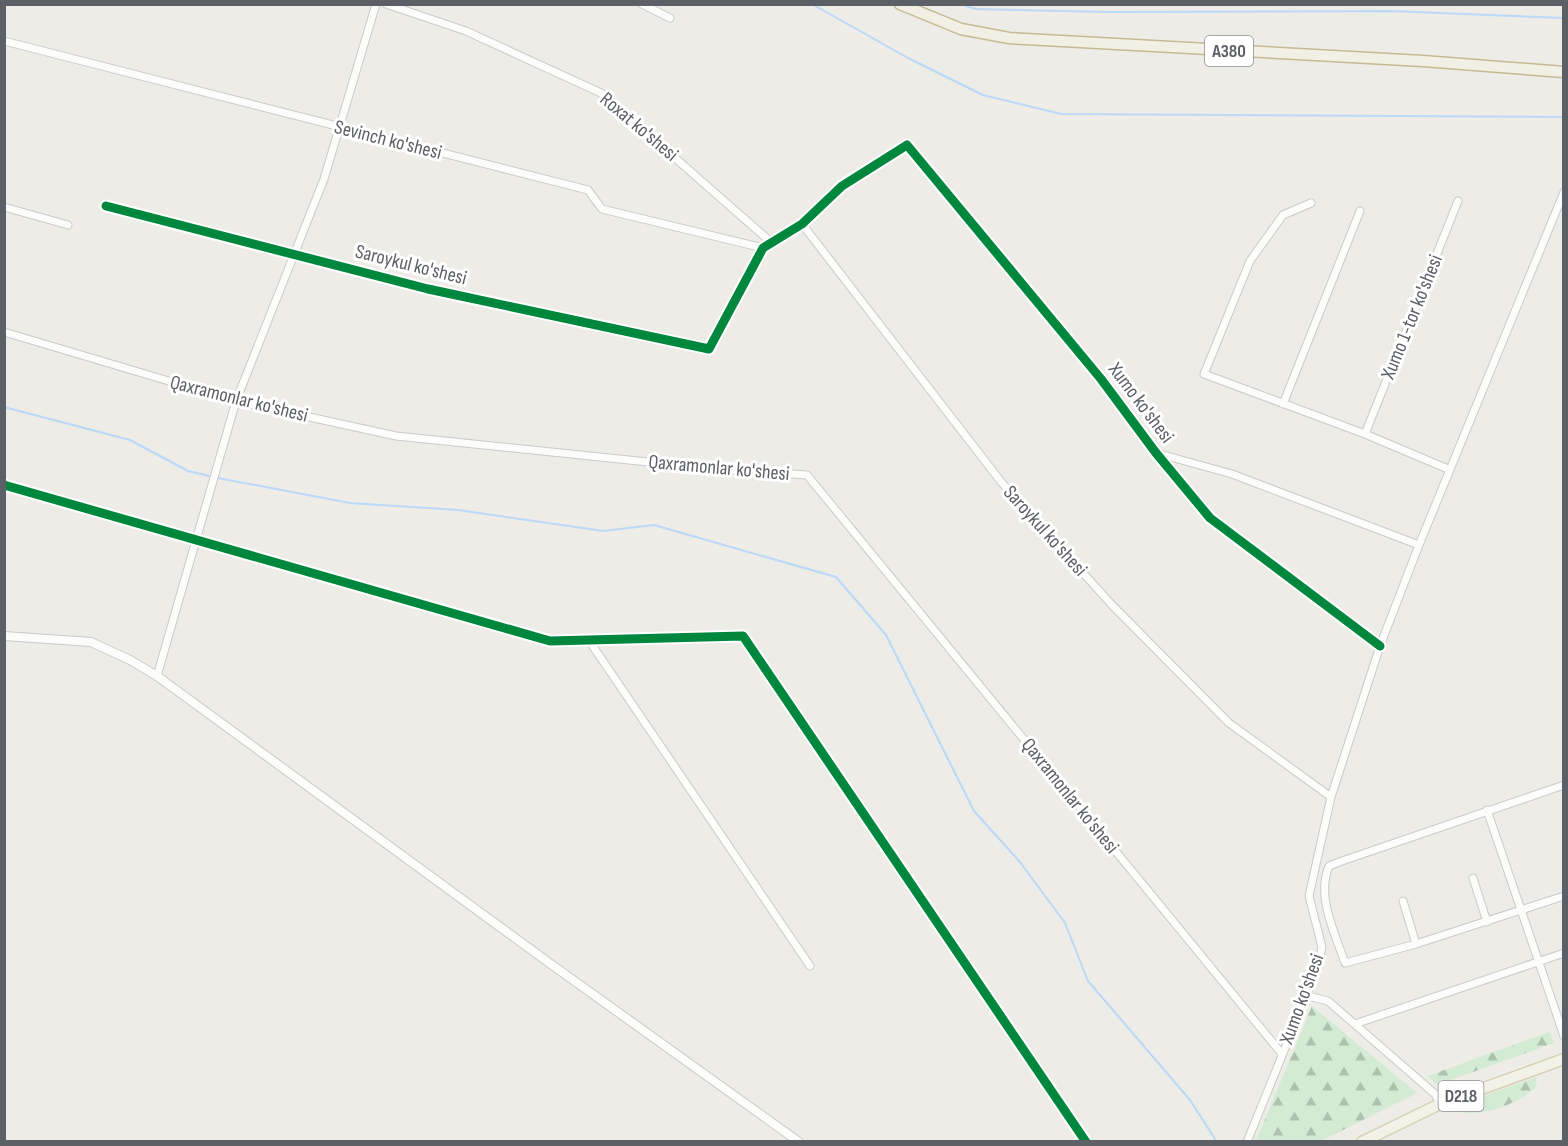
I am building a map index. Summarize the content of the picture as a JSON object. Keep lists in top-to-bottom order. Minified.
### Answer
{"streets":{"highway":["A380"],"main road":["D218"],"street":["Roxat ko'shesi","Sevinch ko'shesi","Saroykul ko'shesi","Xumo 1-tor ko'shesi","Qaxramonlar ko'shesi","Xumo ko'shesi"]},"crossings":[["Sevinch ko'shesi","Saroykul ko'shesi"],["Saroykul ko'shesi","Xumo ko'shesi"],["Qaxramonlar ko'shesi","Xumo ko'shesi"]]}
